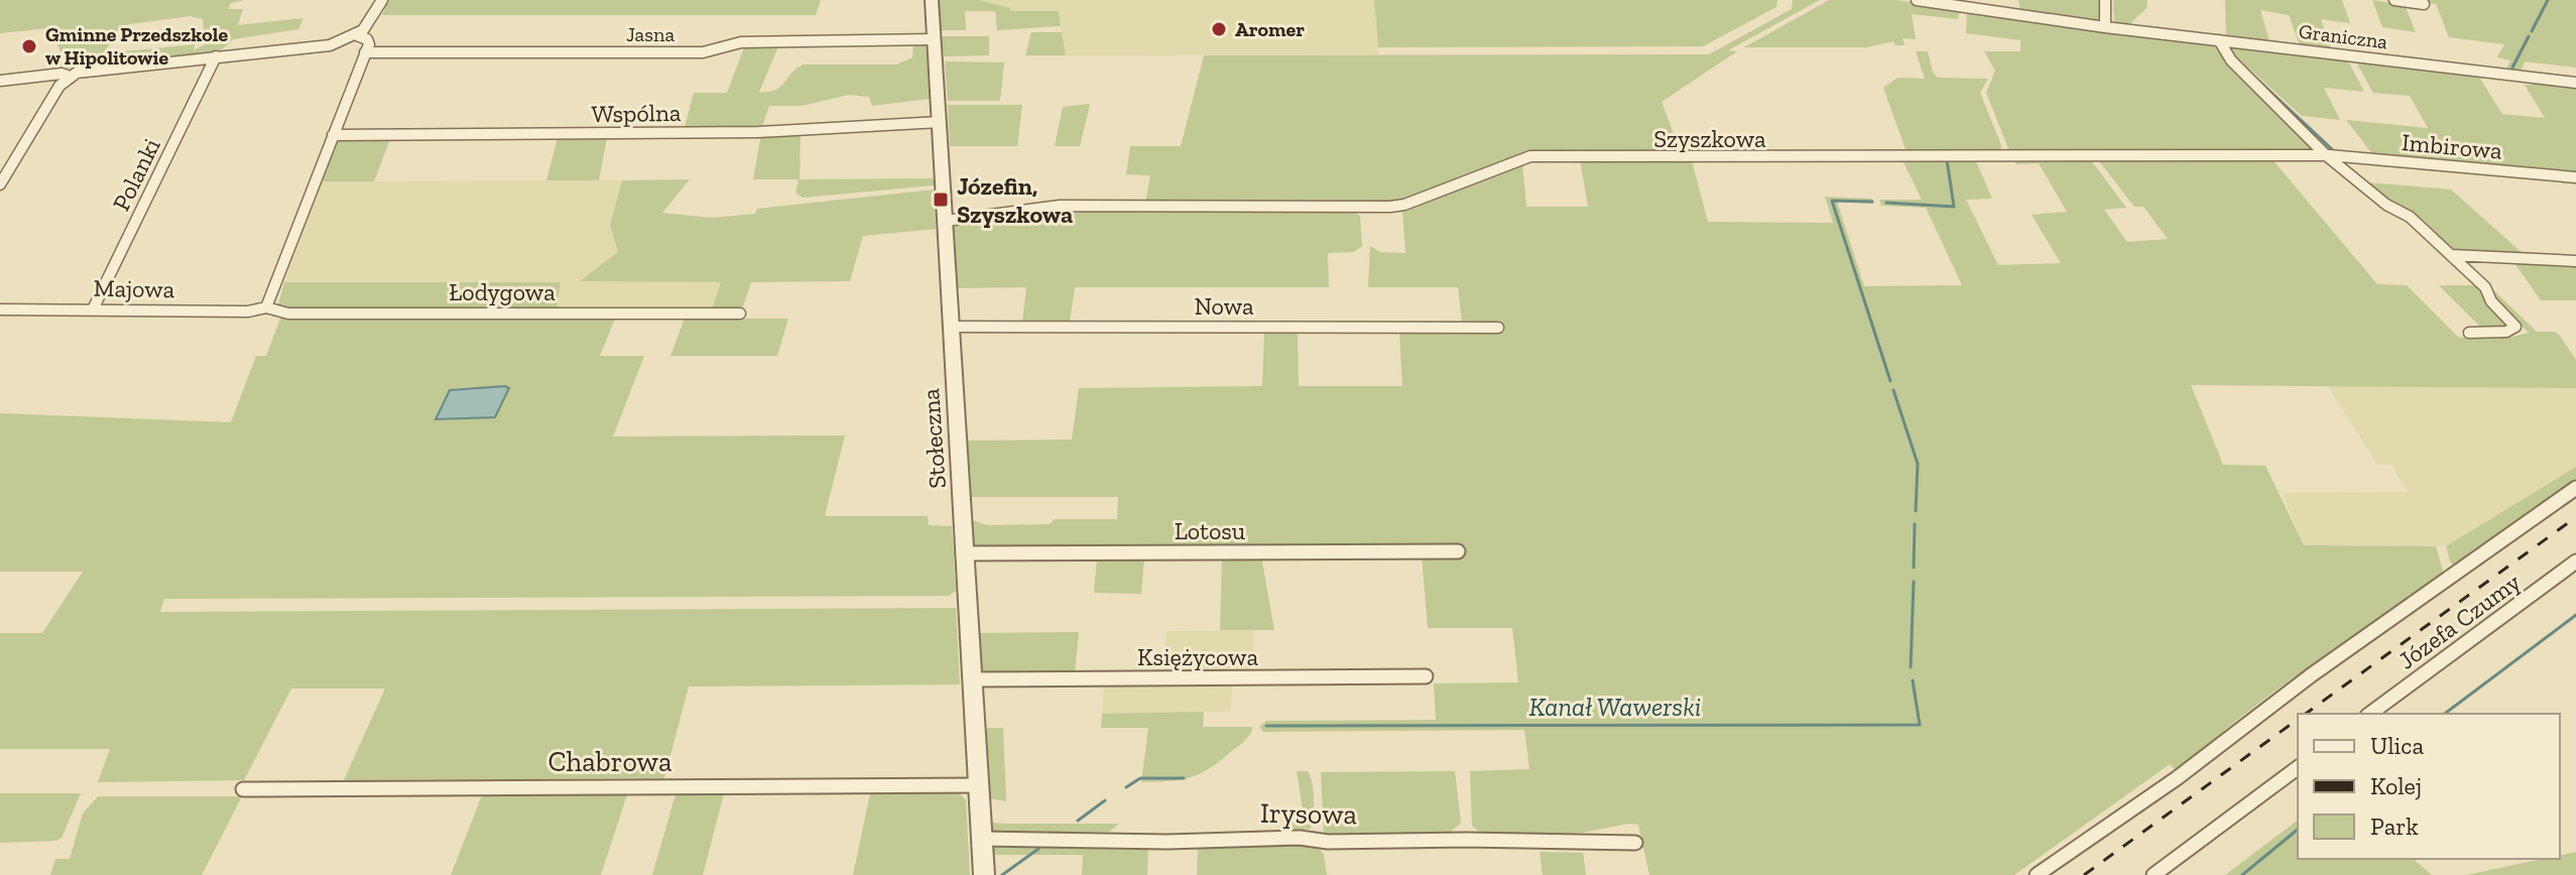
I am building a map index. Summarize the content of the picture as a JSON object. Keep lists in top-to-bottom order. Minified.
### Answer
{"streets":{"street":["Jasna","Graniczna","Wspólna","Szyszkowa","Imbirowa","Polanki","Majowa","Łodygowa","Nowa","Stołeczna","Lotosu","Józefa Czumy","Księżycowa","Chabrowa","Irysowa"]},"crossings":[["Jasna","Stołeczna"],["Wspólna","Stołeczna"],["Szyszkowa","Imbirowa"],["Szyszkowa","Stołeczna"],["Polanki","Majowa"],["Majowa","Łodygowa"],["Nowa","Stołeczna"],["Stołeczna","Lotosu"],["Stołeczna","Księżycowa"],["Stołeczna","Chabrowa"],["Stołeczna","Irysowa"]],"water":["Kanał Wawerski"],"places":{"other":["Aromer","Gminne Przedszkole w Hipolitowie"],"transit":["Józefin, Szyszkowa"]},"legend":["Ulica","Kolej","Park"]}
